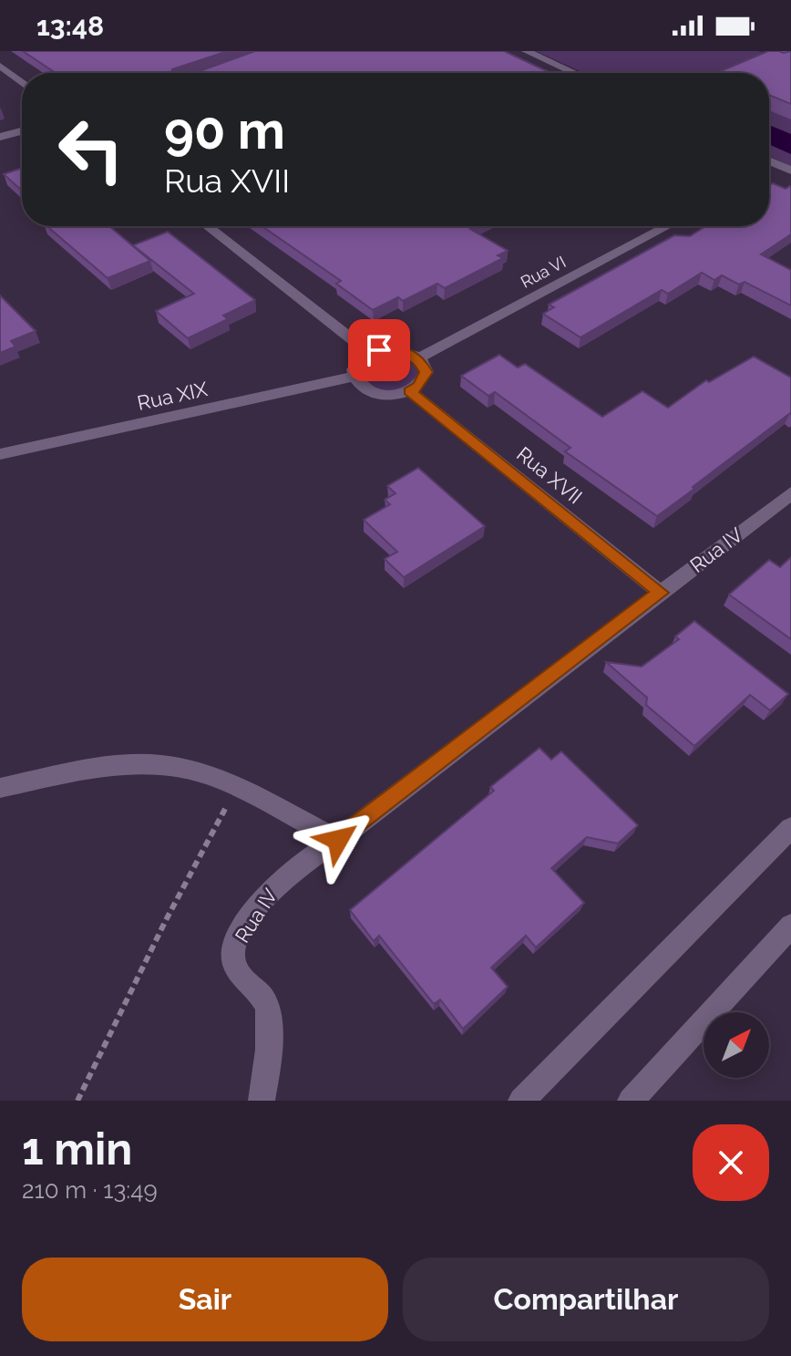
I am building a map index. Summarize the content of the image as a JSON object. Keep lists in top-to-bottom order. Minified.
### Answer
{"streets":{"street":["Rua VI","Rua XIX","Rua XVII","Rua IV"]},"crossings":[["Rua VI","Rua XIX"],["Rua VI","Rua XVII"],["Rua XIX","Rua XVII"],["Rua XVII","Rua IV"]],"north":"top right","page":{"status":"13:48","turn":["90 m","Rua XVII"],"heading":["1 min","210 m · 13:49"],"buttons":["Sair","Compartilhar"]}}
